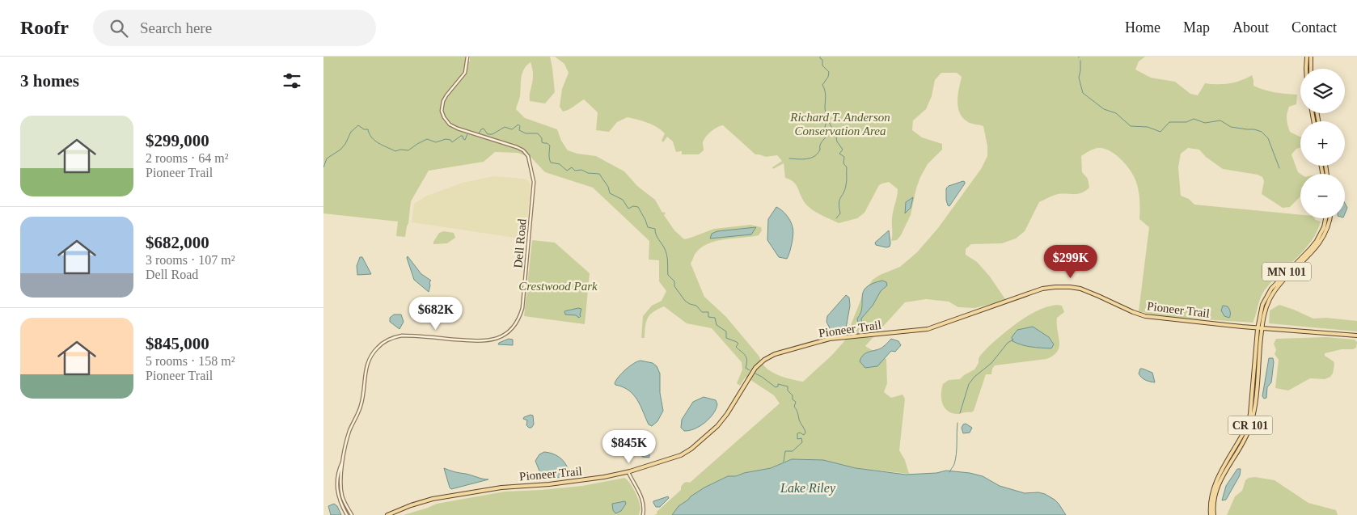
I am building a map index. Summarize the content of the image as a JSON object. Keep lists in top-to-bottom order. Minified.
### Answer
{"streets":{"main road":["MN 101","Pioneer Trail","CR 101"],"street":["Dell Road"]},"crossings":[["MN 101","Pioneer Trail"],["MN 101","CR 101"],["Pioneer Trail","CR 101"]],"water":["Lake Riley"],"parks":["Richard T. Anderson Conservation Area","Crestwood Park"],"page":{"header":"Roofr","search":"Search here","nav":["Home","Map","About","Contact"],"heading":"3 homes","map_buttons":["+","−"],"list":[{"name":"$299,000","note":"2 rooms · 64 m² · Pioneer Trail"},{"name":"$682,000","note":"3 rooms · 107 m² · Dell Road"},{"name":"$845,000","note":"5 rooms · 158 m² · Pioneer Trail"}],"price":["$299K","$682K","$845K"]}}
